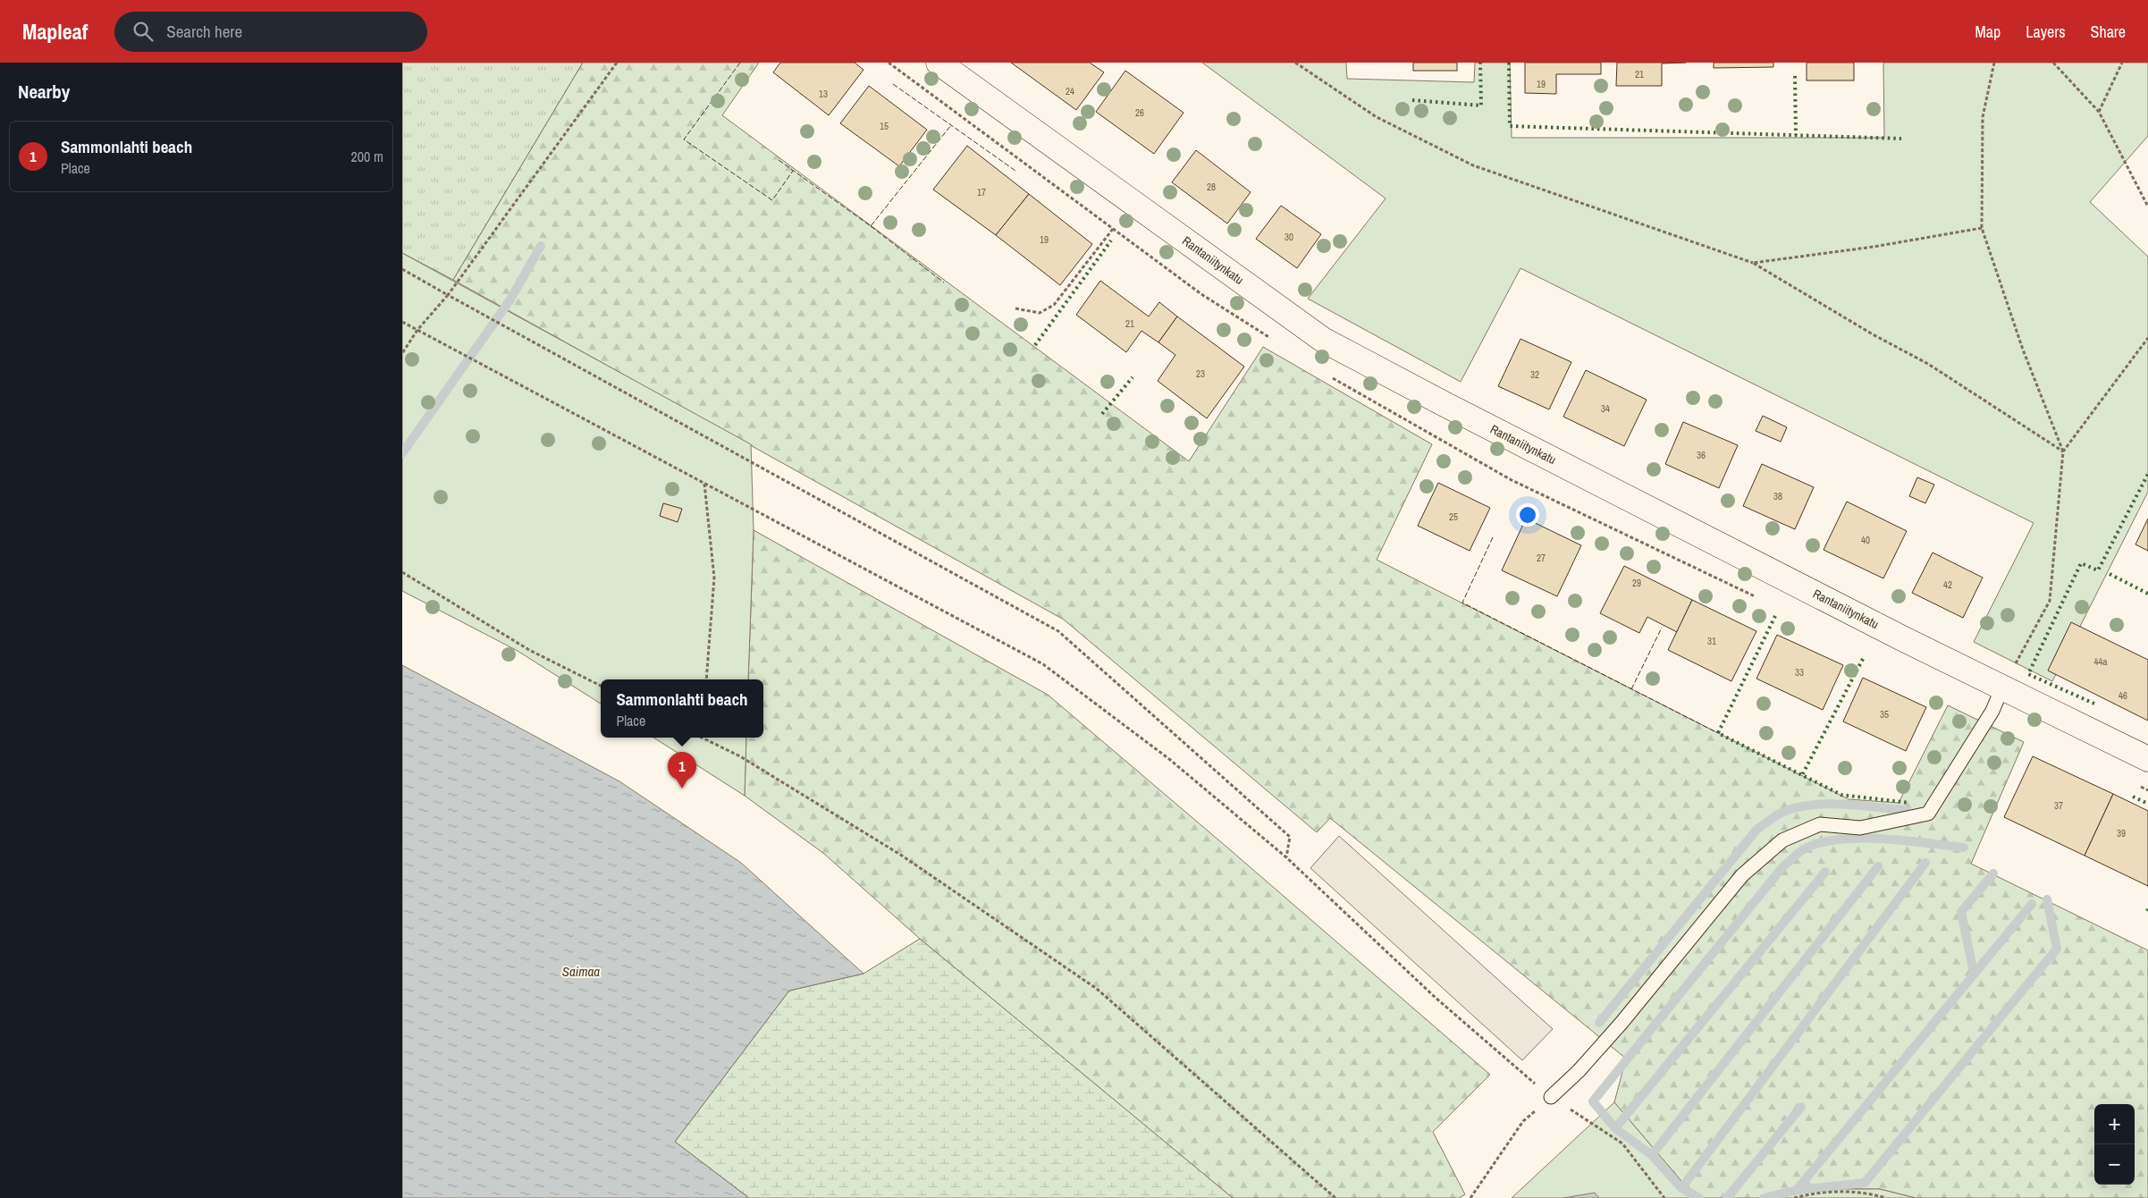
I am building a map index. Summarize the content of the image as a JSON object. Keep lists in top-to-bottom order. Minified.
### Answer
{"streets":{"street":["Rantaniitynkatu"]},"water":["Saimaa"],"house_numbers":["21","19","24","13","26","15","28","17","30","19","21","23","32","34","36","38","25","40","27","29","42","31","44a","33","46","35","37","39"],"page":{"header":"Mapleaf","search":"Search here","nav":["Map","Layers","Share"],"heading":"Nearby","list":[{"mark":"1","name":"Sammonlahti beach","note":"Place","value":"200 m"}],"popup":["Sammonlahti beach","Place"],"pins":"1","map_buttons":["+","−"]}}
